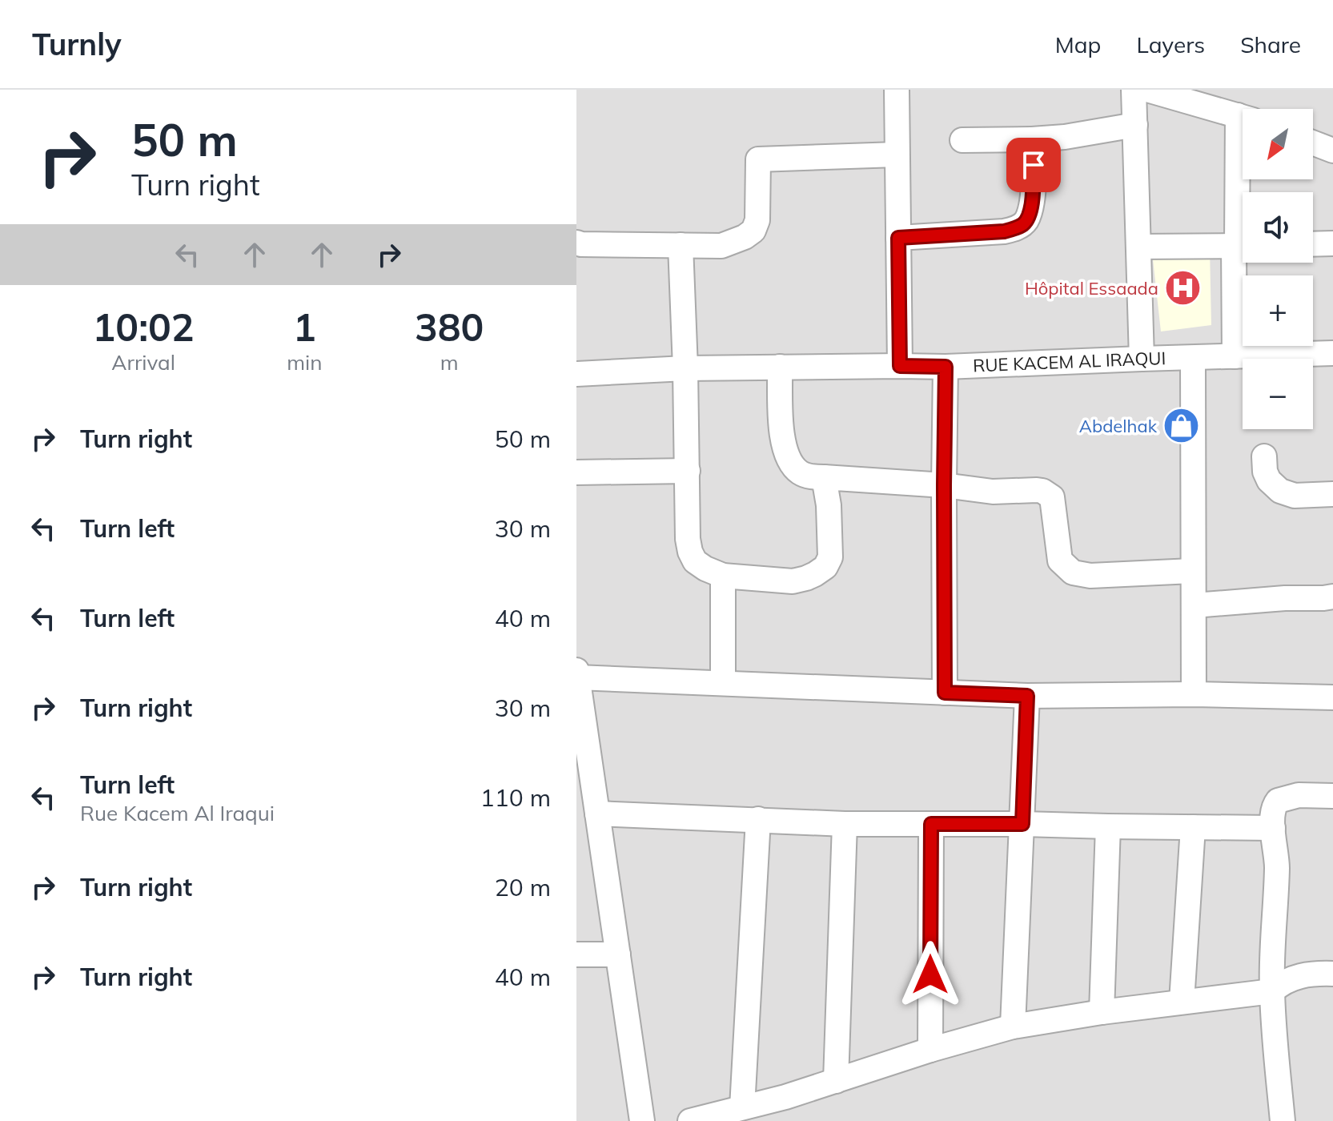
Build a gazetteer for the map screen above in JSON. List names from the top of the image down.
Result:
{
  "streets": {
    "street": ["RUE KACEM AL IRAQUI"]
  },
  "places": {
    "hospital": ["Hôpital Essaada"],
    "shop": ["Abdelhak"]
  },
  "north": "bottom left",
  "page": {
    "header": "Turnly",
    "nav": ["Map", "Layers", "Share"],
    "turn": ["50 m", "Turn right"],
    "map_buttons": ["+", "−"],
    "eta": [
      "10:02",
      "Arrival",
      "1",
      "min",
      "380",
      "m"
    ],
    "list": [
      {
        "name": "Turn right",
        "value": "50 m"
      },
      {
        "name": "Turn left",
        "value": "30 m"
      },
      {
        "name": "Turn left",
        "value": "40 m"
      },
      {
        "name": "Turn right",
        "value": "30 m"
      },
      {
        "name": "Turn left",
        "note": "Rue Kacem Al Iraqui",
        "value": "110 m"
      },
      {
        "name": "Turn right",
        "value": "20 m"
      },
      {
        "name": "Turn right",
        "value": "40 m"
      }
    ]
  }
}
